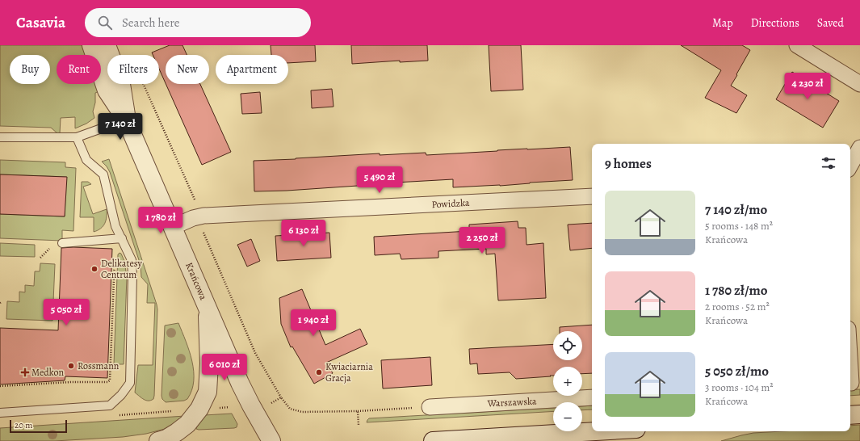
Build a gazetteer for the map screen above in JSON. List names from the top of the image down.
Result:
{
  "streets": {
    "street": ["Powidzka", "Krańcowa", "Warszawska"]
  },
  "crossings": [
    ["Powidzka", "Krańcowa"]
  ],
  "places": {
    "other": ["Delikatesy Centrum", "Rossmann", "Kwiaciarnia Gracja"],
    "health": ["Medkon"]
  },
  "scale_bar": "20 m",
  "page": {
    "header": "Casavia",
    "search": "Search here",
    "nav": ["Map", "Directions", "Saved"],
    "chip": [
      "Buy",
      "Rent",
      "Filters",
      "New",
      "Apartment"
    ],
    "price": [
      "4 230 zł",
      "7 140 zł",
      "5 490 zł",
      "1 780 zł",
      "6 130 zł",
      "2 250 zł",
      "5 050 zł",
      "1 940 zł",
      "6 010 zł"
    ],
    "heading": "9 homes",
    "list": [
      {
        "name": "7 140 zł/mo",
        "note": "5 rooms · 148 m² · Krańcowa"
      },
      {
        "name": "1 780 zł/mo",
        "note": "2 rooms · 52 m² · Krańcowa"
      },
      {
        "name": "5 050 zł/mo",
        "note": "3 rooms · 104 m² · Krańcowa"
      }
    ],
    "map_buttons": ["+", "−"],
    "scale": "20 m"
  }
}
